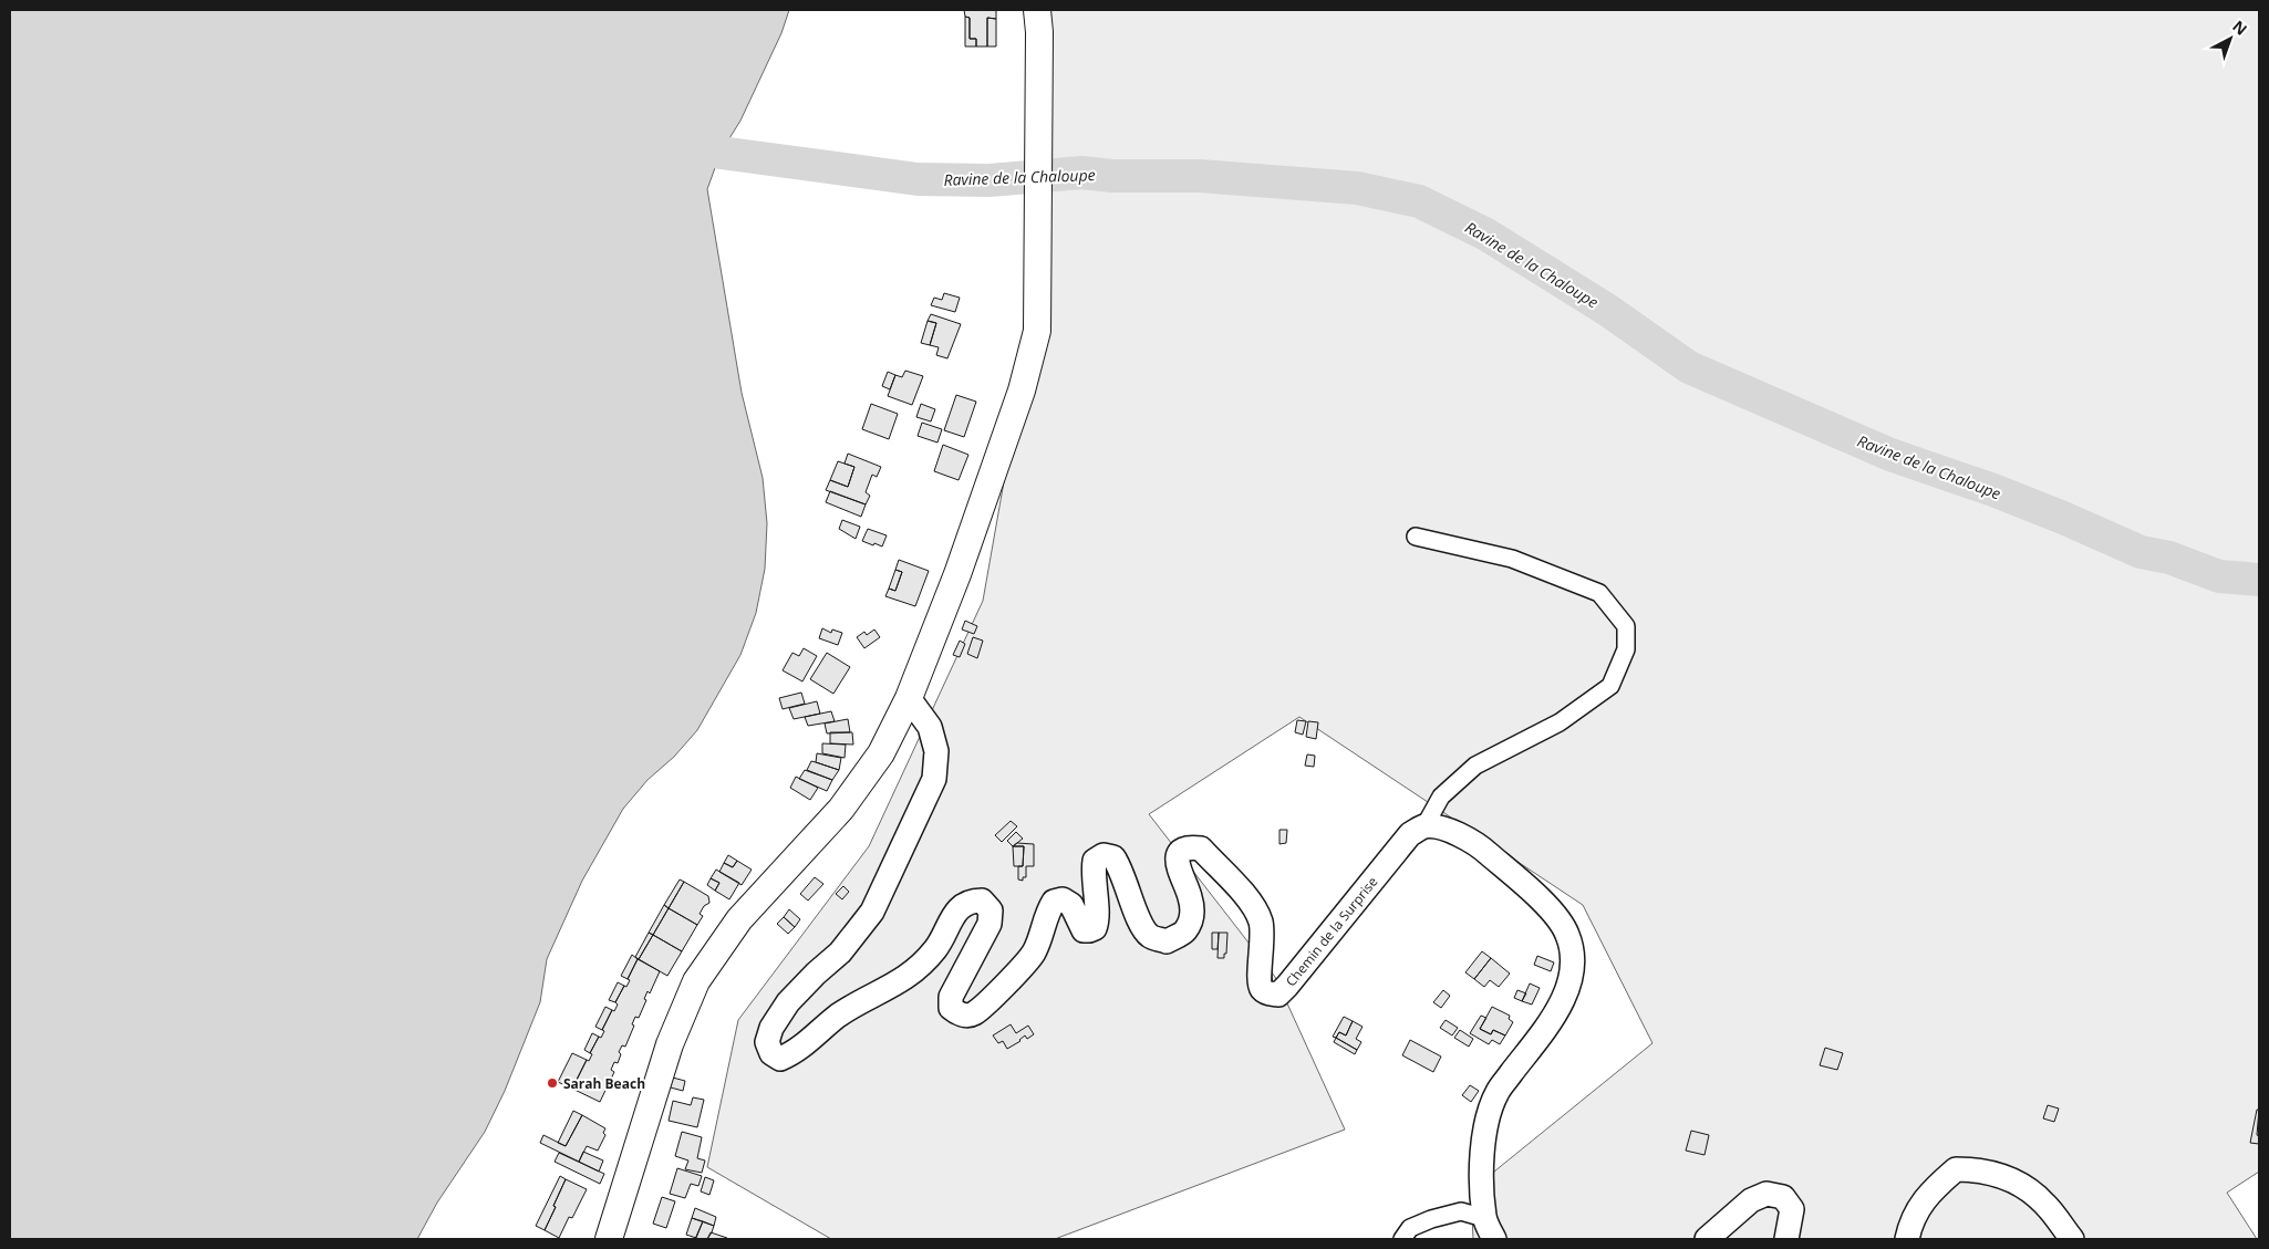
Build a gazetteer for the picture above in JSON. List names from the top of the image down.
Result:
{
  "streets": {
    "main road": ["Chemin de la Surprise"]
  },
  "water": ["Ravine de la Chaloupe"],
  "places": ["Sarah Beach"],
  "north": "top right"
}
